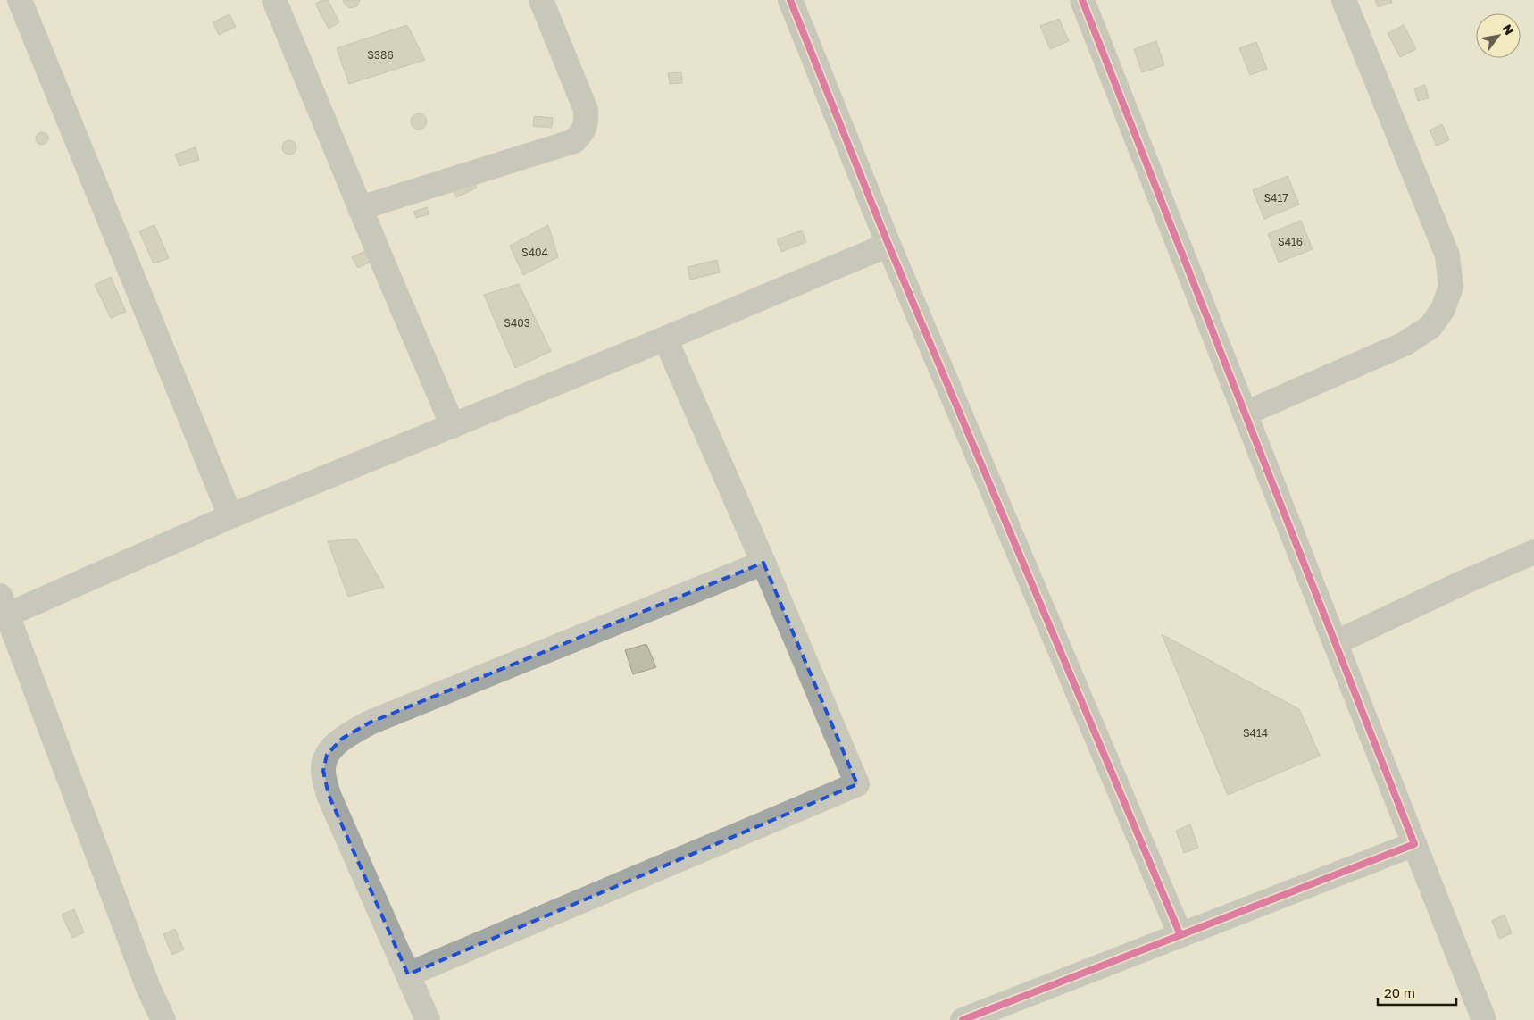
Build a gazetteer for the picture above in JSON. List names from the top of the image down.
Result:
{
  "house_numbers": [
    "S386",
    "S417",
    "S416",
    "S404",
    "S403",
    "S414"
  ],
  "scale_bar": "20 m",
  "north": "top right"
}
